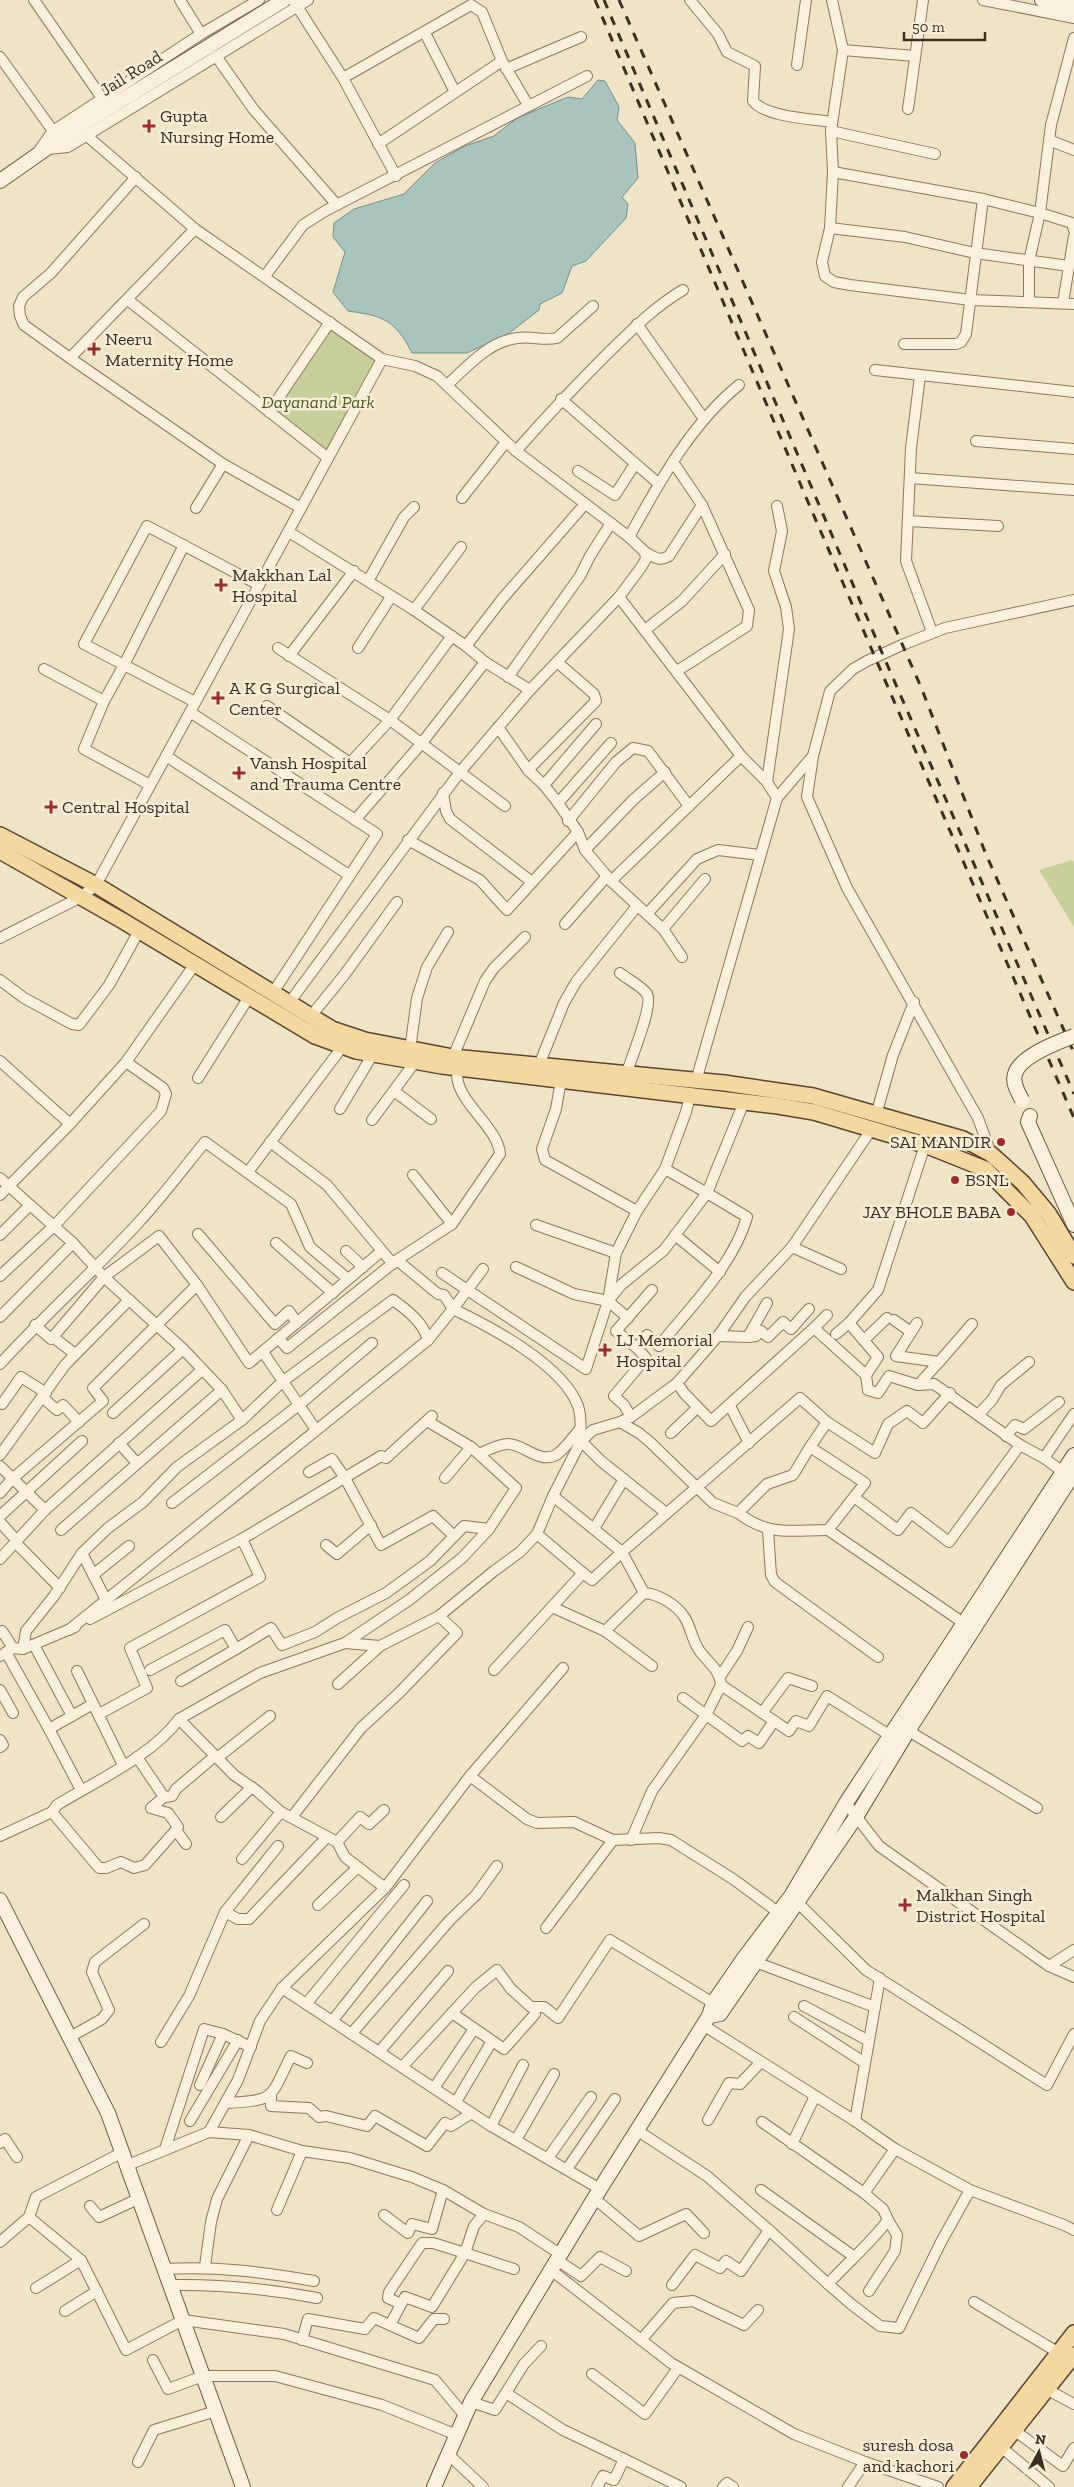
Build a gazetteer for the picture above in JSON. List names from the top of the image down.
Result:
{
  "streets": {
    "street": ["Jail Road"]
  },
  "parks": ["Dayanand Park"],
  "places": {
    "health": [
      "Gupta Nursing Home",
      "Neeru Maternity Home",
      "Makkhan Lal Hospital",
      "A K G Surgical Center",
      "Vansh Hospital and Trauma Centre",
      "Central Hospital",
      "LJ Memorial Hospital",
      "Malkhan Singh District Hospital"
    ],
    "other": [
      "SAI MANDIR",
      "BSNL",
      "JAY BHOLE BABA",
      "suresh dosa and kachori"
    ]
  },
  "scale_bar": "50 m",
  "north": "top"
}
